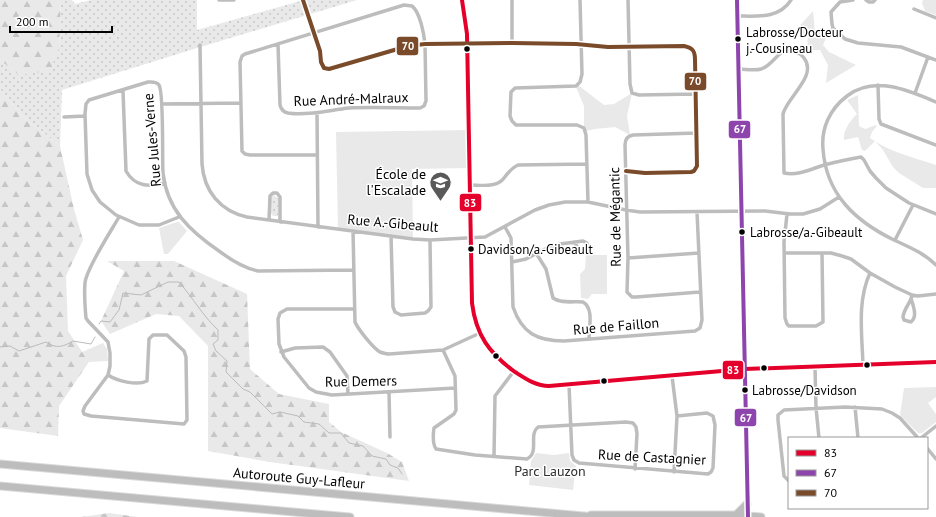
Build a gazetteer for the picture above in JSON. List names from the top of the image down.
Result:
{
  "streets": {
    "highway": ["Autoroute Guy-Lafleur"],
    "street": [
      "Rue André-Malraux",
      "Rue Jules-Verne",
      "Rue de Mégantic",
      "Rue A.-Gibeault",
      "Rue de Faillon",
      "Rue Demers",
      "Rue de Castagnier"
    ]
  },
  "crossings": [
    ["Rue de Mégantic", "Rue A.-Gibeault"],
    ["Rue de Mégantic", "Rue de Faillon"],
    ["Rue A.-Gibeault", "Rue de Faillon"]
  ],
  "parks": ["Parc Lauzon"],
  "places": {
    "other": [
      "Labrosse/Docteur j.-Cousineau",
      "Labrosse/a.-Gibeault",
      "Davidson/a.-Gibeault",
      "Labrosse/Davidson"
    ],
    "school or university": ["École de l'Escalade"]
  },
  "lines": ["transit line 83", "transit line 67", "transit line 70"],
  "legend": ["83", "67", "70"],
  "scale_bar": "200 m"
}
